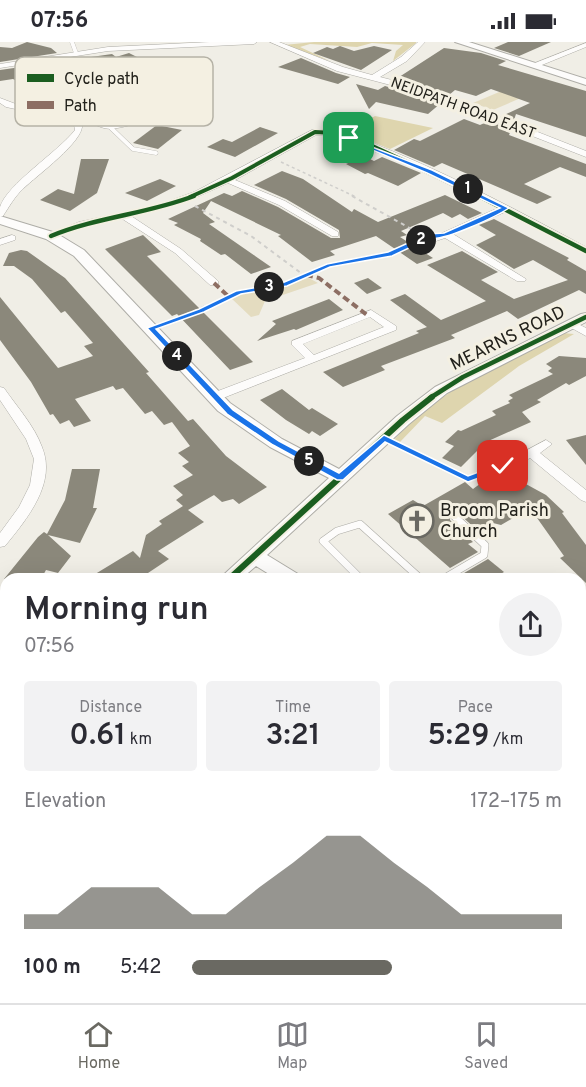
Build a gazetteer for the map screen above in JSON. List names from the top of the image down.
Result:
{
  "streets": {
    "street": ["NEIDPATH ROAD EAST", "MEARNS ROAD"]
  },
  "places": {
    "church": ["Broom Parish Church"]
  },
  "legend": ["Cycle path", "Path"],
  "page": {
    "status": "07:56",
    "pins": [
      "1",
      "2",
      "3",
      "4",
      "5"
    ],
    "heading": ["Morning run", "07:56"],
    "stats": [
      ["Distance", "0.61 km"],
      ["Time", "3:21"],
      ["Pace", "5:29 /km"]
    ],
    "chart": ["Elevation", "172–175 m"],
    "list": [
      {
        "name": "100 m",
        "note": "5:42"
      }
    ],
    "tabs": ["Home", "Map", "Saved"]
  }
}
